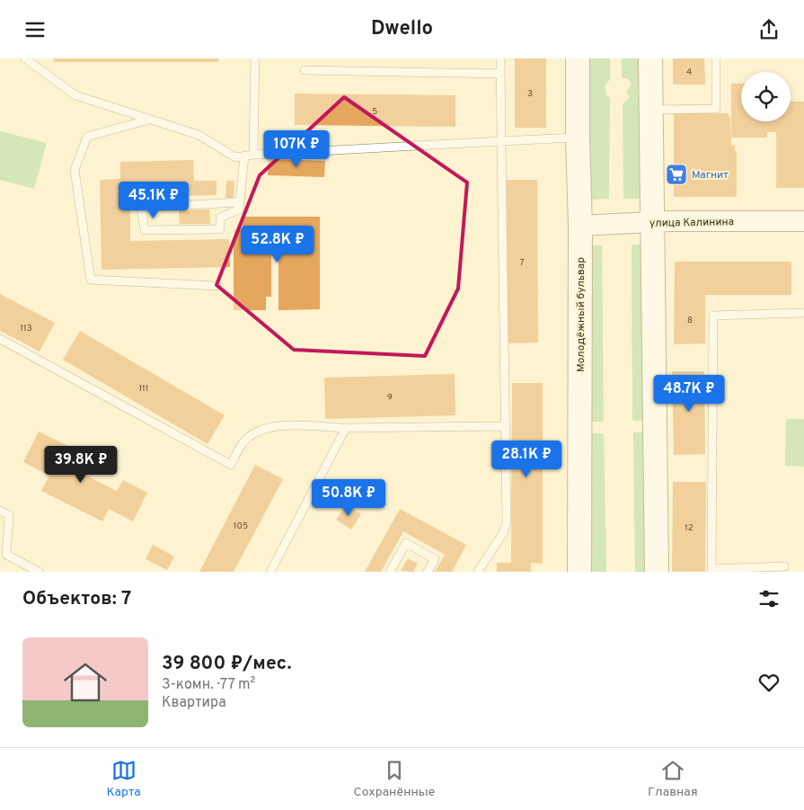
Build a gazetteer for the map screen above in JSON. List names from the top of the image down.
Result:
{
  "streets": {
    "main road": ["Молодёжный бульвар"],
    "street": ["улица Калинина"]
  },
  "crossings": [
    ["улица Калинина", "Молодёжный бульвар"]
  ],
  "places": {
    "supermarket": ["Магнит"]
  },
  "house_numbers": [
    "4",
    "3",
    "5",
    "7",
    "8",
    "113",
    "111",
    "9",
    "105",
    "12"
  ],
  "page": {
    "header": "Dwello",
    "price": [
      "107K ₽",
      "45.1K ₽",
      "52.8K ₽",
      "48.7K ₽",
      "28.1K ₽",
      "39.8K ₽",
      "50.8K ₽"
    ],
    "heading": "Объектов: 7",
    "list": [
      {
        "name": "39 800 ₽/мес.",
        "note": "3-комн. · 77 m² · Квартира"
      }
    ],
    "tabs": ["Карта", "Сохранённые", "Главная"]
  }
}
